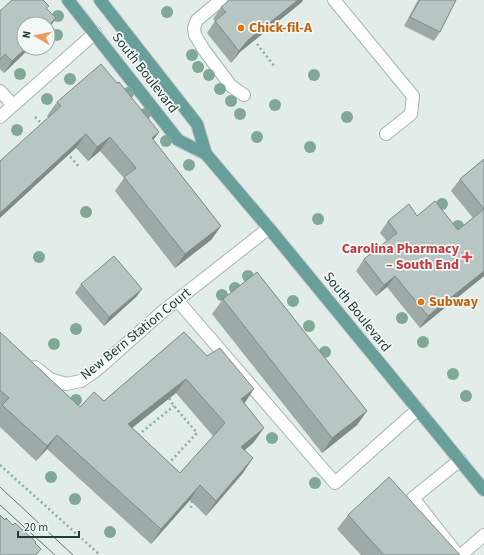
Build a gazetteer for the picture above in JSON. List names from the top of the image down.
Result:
{
  "streets": {
    "main road": ["South Boulevard"],
    "street": ["New Bern Station Court"]
  },
  "crossings": [
    ["South Boulevard", "New Bern Station Court"]
  ],
  "places": {
    "other": ["Chick-fil-A", "Subway"],
    "health": ["Carolina Pharmacy – South End"]
  },
  "scale_bar": "20 m",
  "north": "left"
}
